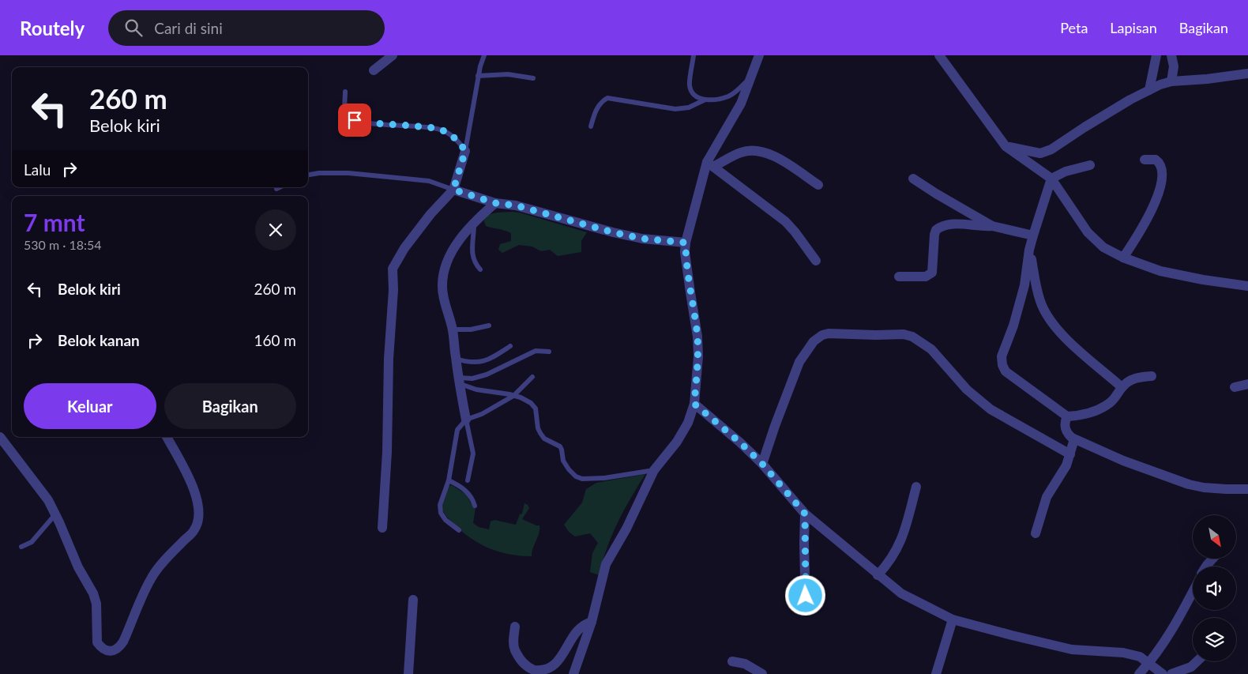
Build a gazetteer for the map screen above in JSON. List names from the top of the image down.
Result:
{
  "north": "bottom right",
  "page": {
    "header": "Routely",
    "search": "Cari di sini",
    "nav": ["Peta", "Lapisan", "Bagikan"],
    "turn": ["260 m", "Belok kiri"],
    "then": "Lalu",
    "heading": ["7 mnt", "530 m · 18:54"],
    "list": [
      {
        "name": "Belok kiri",
        "value": "260 m"
      },
      {
        "name": "Belok kanan",
        "value": "160 m"
      }
    ],
    "buttons": ["Keluar", "Bagikan"]
  }
}
